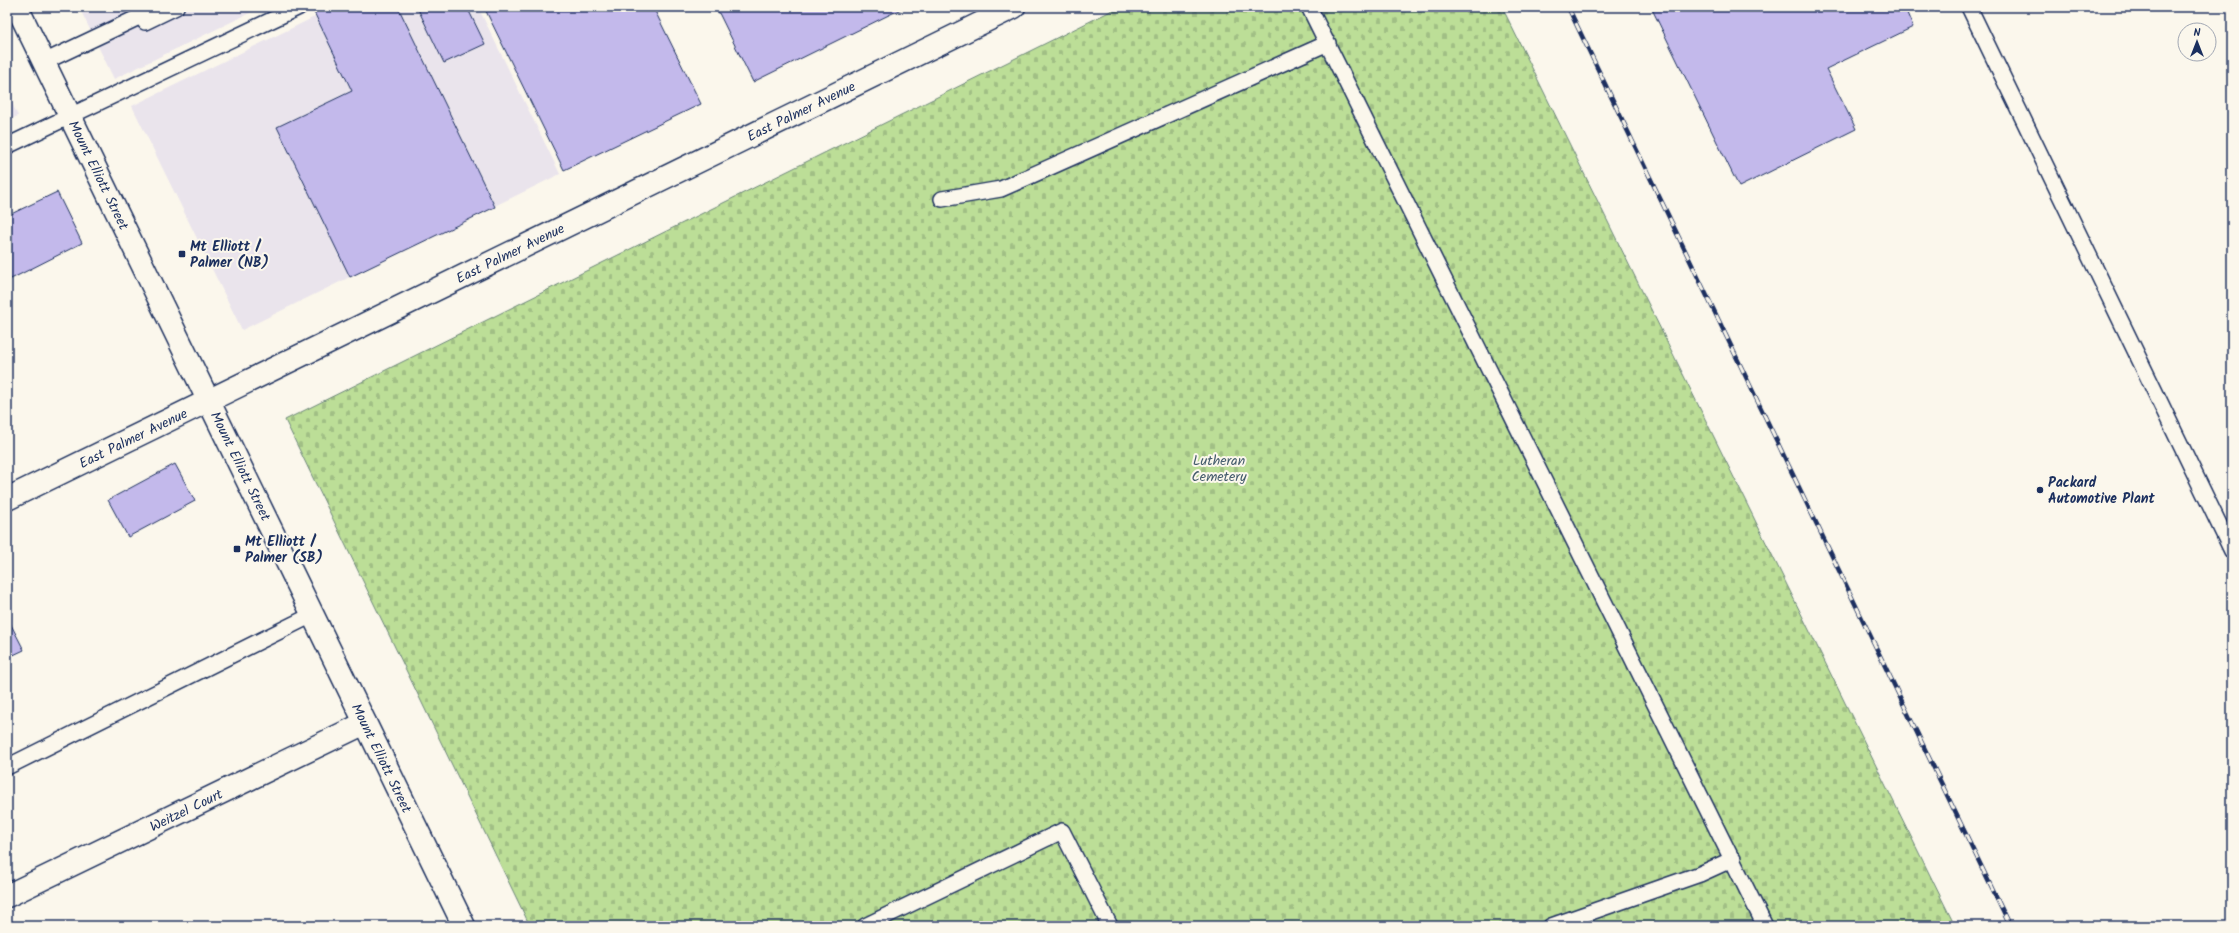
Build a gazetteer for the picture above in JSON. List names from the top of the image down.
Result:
{
  "streets": {
    "street": ["East Palmer Avenue", "Mount Elliott Street", "Weitzel Court"]
  },
  "crossings": [
    ["East Palmer Avenue", "Mount Elliott Street"],
    ["Mount Elliott Street", "Weitzel Court"]
  ],
  "parks": ["Lutheran Cemetery"],
  "places": {
    "transit": ["Mt Elliott / Palmer (NB)", "Mt Elliott / Palmer (SB)"],
    "other": ["Packard Automotive Plant"]
  },
  "north": "top"
}
